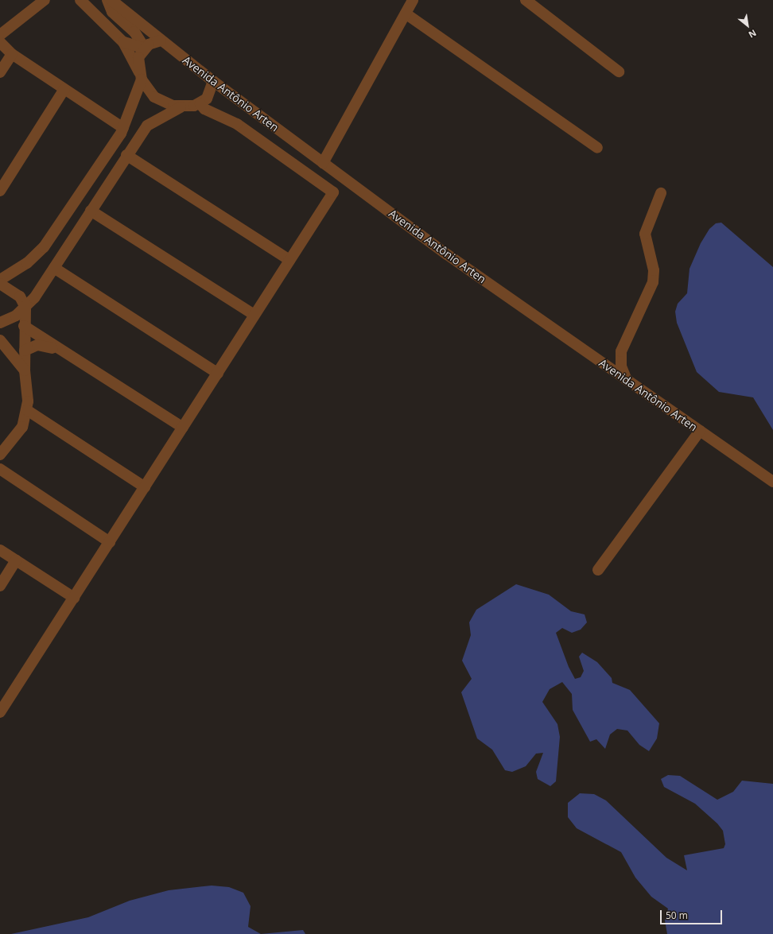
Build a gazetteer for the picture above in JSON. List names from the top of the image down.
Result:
{
  "streets": {
    "street": ["Avenida Antônio Arten"]
  },
  "scale_bar": "50 m",
  "north": "bottom right"
}
